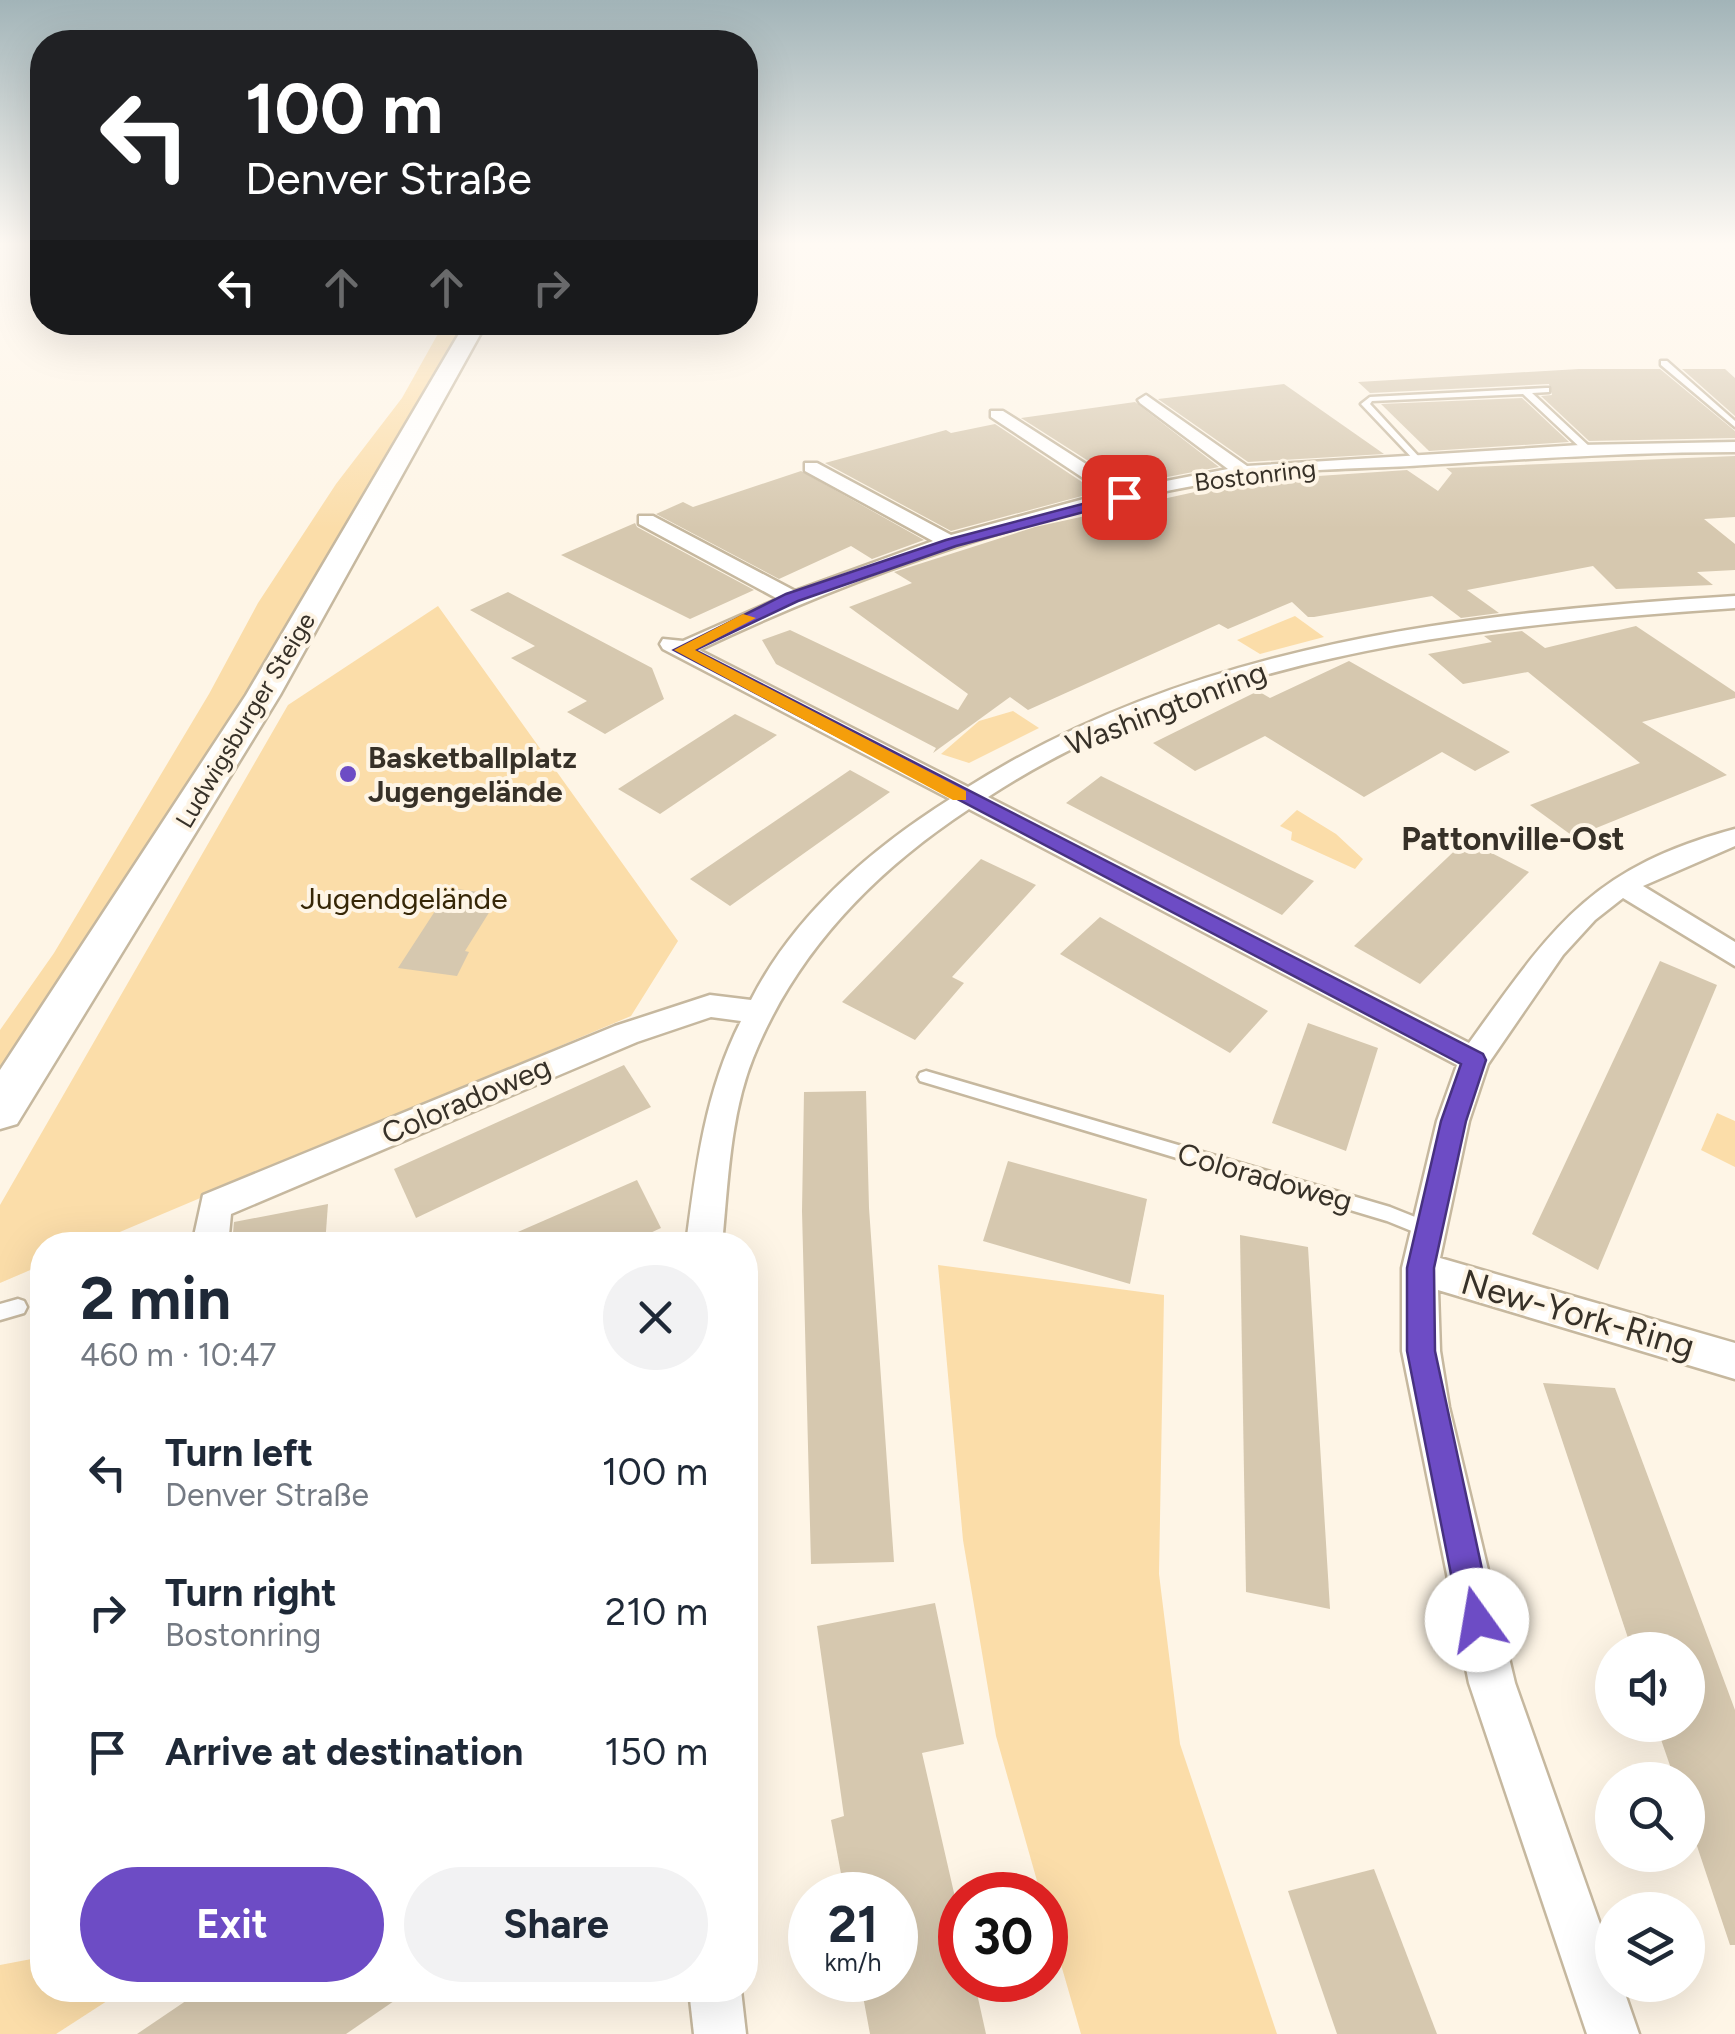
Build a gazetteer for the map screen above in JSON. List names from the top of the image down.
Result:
{
  "streets": {
    "main road": ["Ludwigsburger Steige"],
    "street": [
      "Bostonring",
      "Washingtonring",
      "Coloradoweg",
      "New-York-Ring"
    ]
  },
  "crossings": [
    ["Bostonring", "Washingtonring"],
    ["Washingtonring", "Coloradoweg"],
    ["Coloradoweg", "New-York-Ring"]
  ],
  "districts": ["Pattonville-Ost"],
  "parks": ["Jugendgelände"],
  "places": ["Basketballplatz Jugengelände"],
  "page": {
    "turn": ["100 m", "Denver Straße"],
    "heading": ["2 min", "460 m · 10:47"],
    "list": [
      {
        "name": "Turn left",
        "note": "Denver Straße",
        "value": "100 m"
      },
      {
        "name": "Turn right",
        "note": "Bostonring",
        "value": "210 m"
      },
      {
        "name": "Arrive at destination",
        "value": "150 m"
      }
    ],
    "buttons": ["Exit", "Share"],
    "speed": "21 km/h",
    "limit": "30"
  }
}
